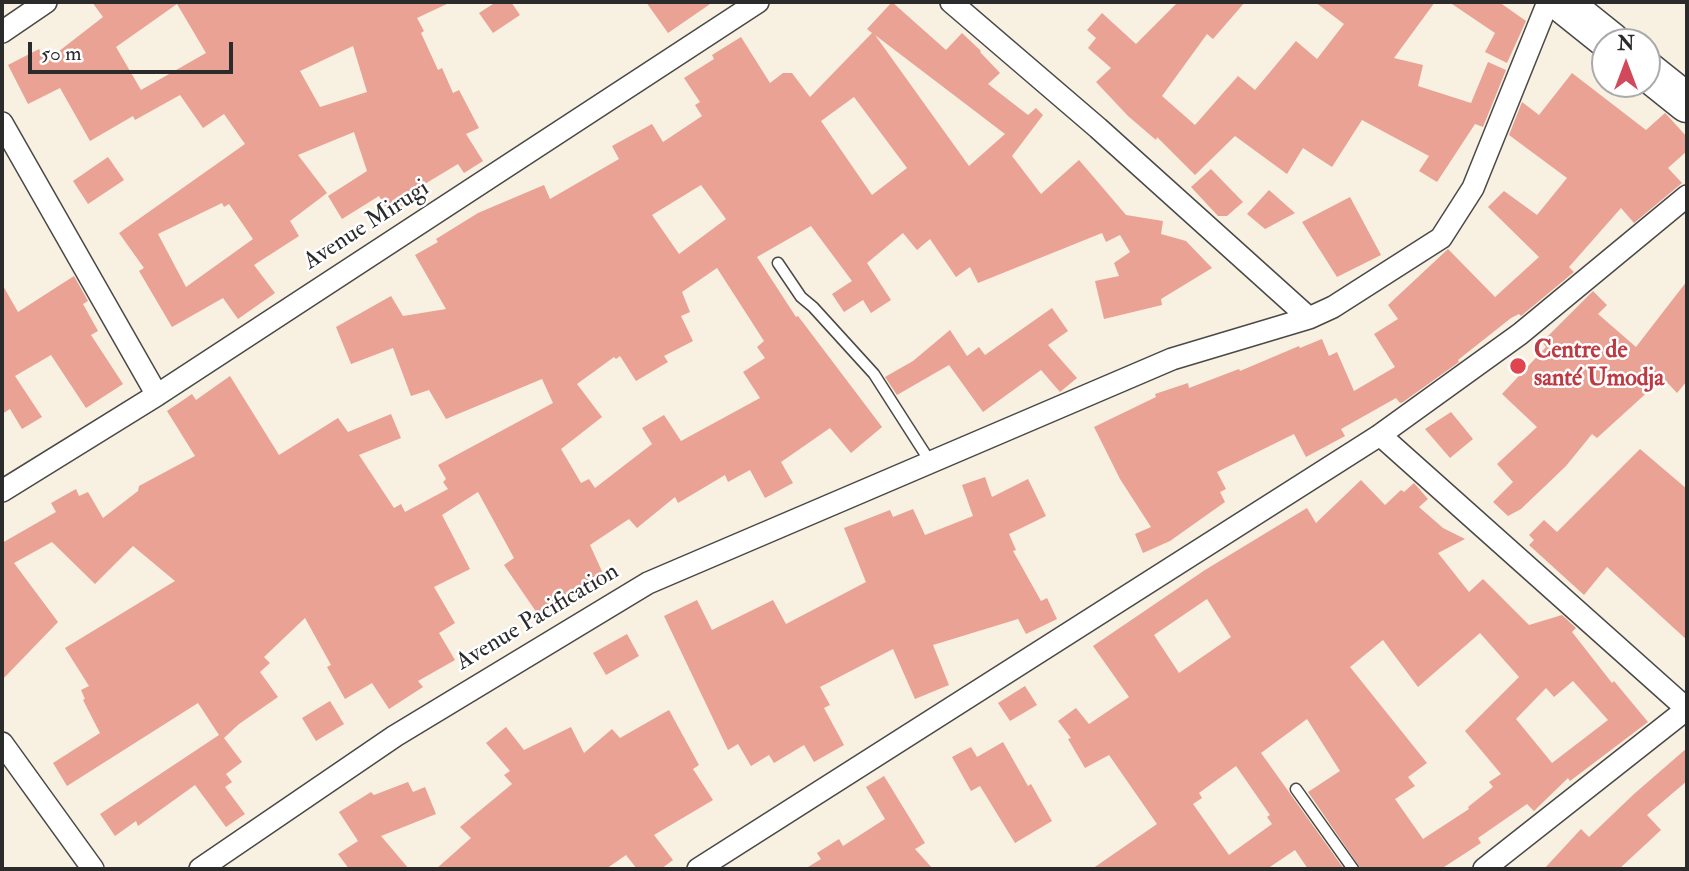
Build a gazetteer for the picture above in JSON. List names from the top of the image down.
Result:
{
  "streets": {
    "street": ["Avenue Mirugi", "Avenue Pacification"]
  },
  "places": ["Centre de santé Umodja"],
  "scale_bar": "50 m",
  "north": "top"
}
